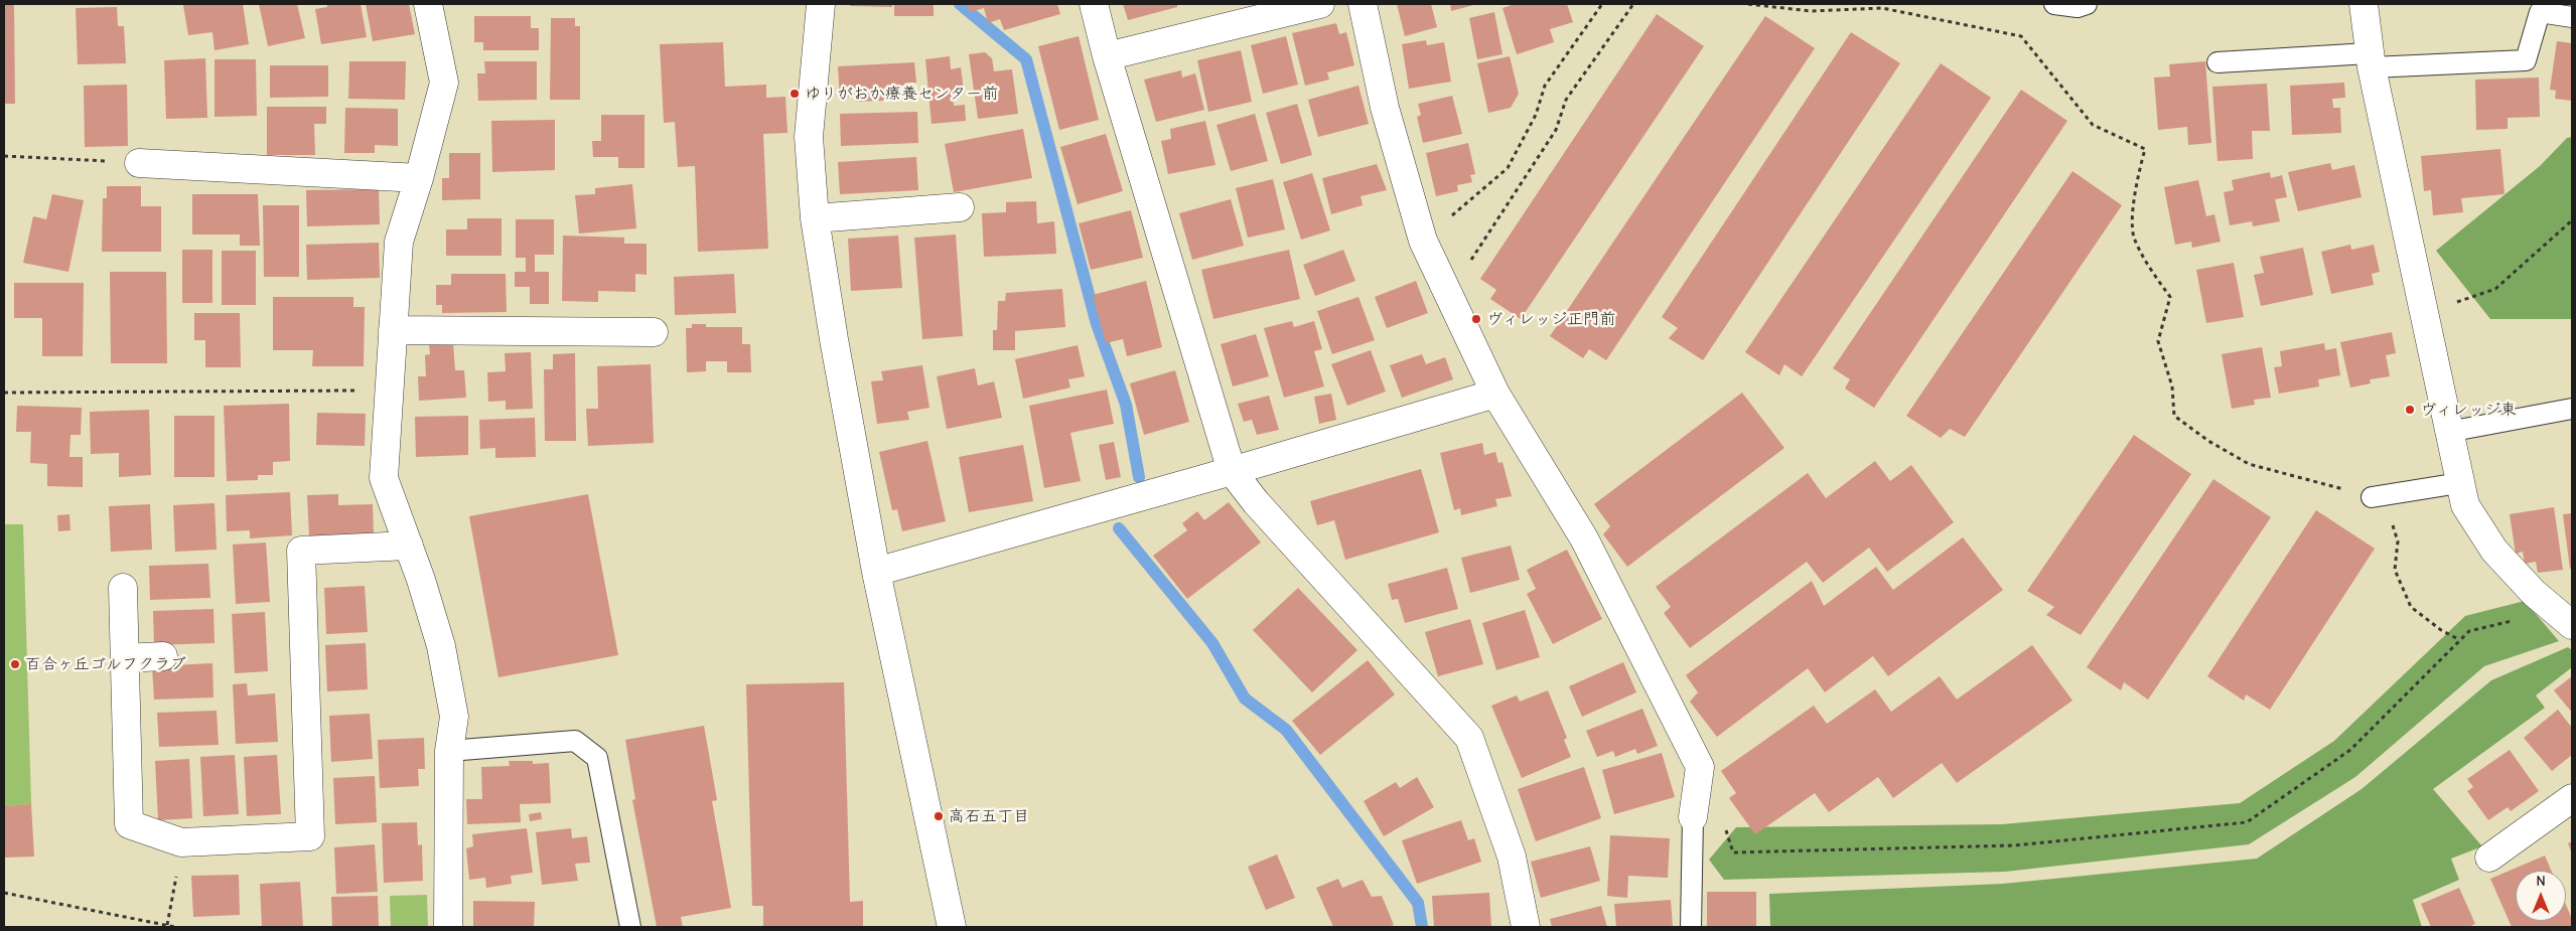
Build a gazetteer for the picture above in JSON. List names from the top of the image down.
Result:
{
  "places": [
    "ゆりがおか療養センター前",
    "ヴィレッジ正門前",
    "ヴィレッジ東",
    "百合ヶ丘ゴルフクラブ",
    "高石五丁目"
  ],
  "north": "top"
}
